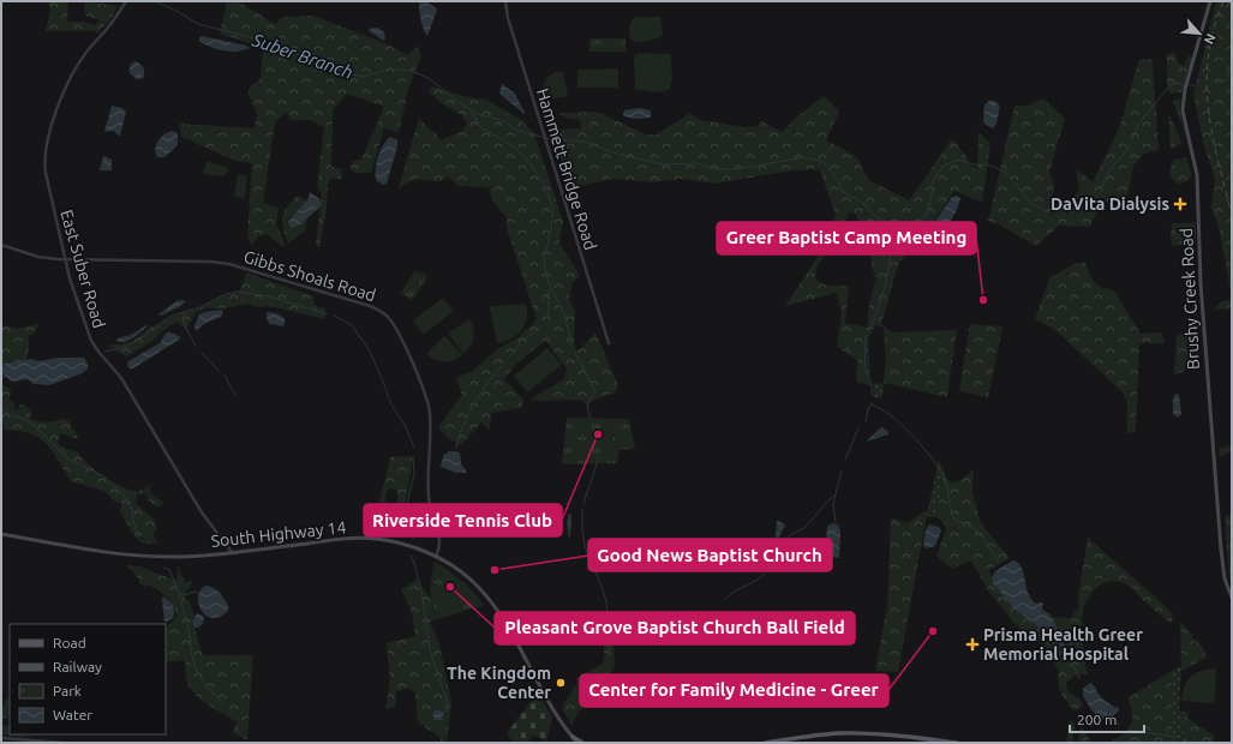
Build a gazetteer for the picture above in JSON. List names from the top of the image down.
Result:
{
  "streets": {
    "main road": ["Brushy Creek Road", "South Highway 14"],
    "street": ["Hammett Bridge Road", "East Suber Road", "Gibbs Shoals Road"]
  },
  "crossings": [
    ["East Suber Road", "Gibbs Shoals Road"],
    ["East Suber Road", "South Highway 14"],
    ["Gibbs Shoals Road", "South Highway 14"]
  ],
  "water": ["Suber Branch"],
  "places": {
    "health": ["DaVita Dialysis", "Prisma Health Greer Memorial Hospital"],
    "other": [
      "Greer Baptist Camp Meeting",
      "Riverside Tennis Club",
      "Good News Baptist Church",
      "Pleasant Grove Baptist Church Ball Field",
      "Center for Family Medicine - Greer",
      "The Kingdom Center"
    ]
  },
  "legend": [
    "Road",
    "Railway",
    "Park",
    "Water"
  ],
  "scale_bar": "200 m",
  "north": "bottom right"
}
